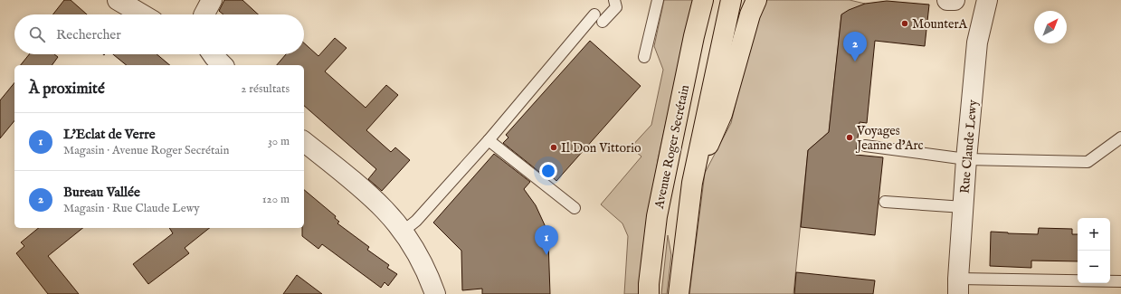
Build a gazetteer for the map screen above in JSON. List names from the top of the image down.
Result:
{
  "streets": {
    "main road": ["Avenue Roger Secrétain"],
    "street": ["Rue Claude Lewy"]
  },
  "places": ["MounterA", "Voyages Jeanne d'Arc", "Il Don Vittorio"],
  "north": "top right",
  "page": {
    "search": "Rechercher",
    "pins": ["2", "1"],
    "heading": ["À proximité", "2 résultats"],
    "list": [
      {
        "mark": "1",
        "name": "L'Eclat de Verre",
        "note": "Magasin · Avenue Roger Secrétain",
        "value": "30 m"
      },
      {
        "mark": "2",
        "name": "Bureau Vallée",
        "note": "Magasin · Rue Claude Lewy",
        "value": "120 m"
      }
    ],
    "map_buttons": ["+", "−"]
  }
}
